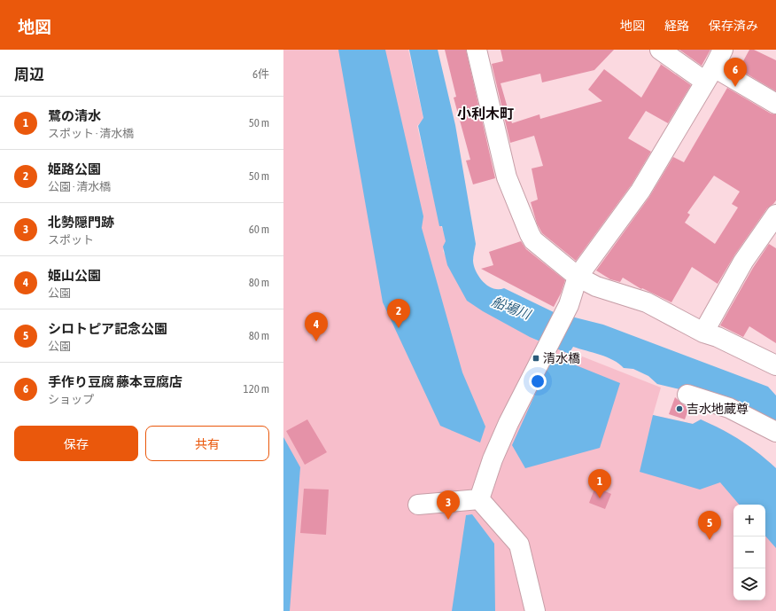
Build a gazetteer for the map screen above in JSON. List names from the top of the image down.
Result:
{
  "districts": ["小利木町"],
  "water": ["船場川"],
  "places": {
    "transit": ["清水橋"],
    "other": ["吉水地蔵尊"]
  },
  "page": {
    "header": "地図",
    "nav": ["地図", "経路", "保存済み"],
    "heading": ["周辺", "6件"],
    "pins": [
      "6",
      "2",
      "4",
      "1",
      "3",
      "5"
    ],
    "list": [
      {
        "mark": "1",
        "name": "鷺の清水",
        "note": "スポット · 清水橋",
        "value": "50 m"
      },
      {
        "mark": "2",
        "name": "姫路公園",
        "note": "公園 · 清水橋",
        "value": "50 m"
      },
      {
        "mark": "3",
        "name": "北勢隠門跡",
        "note": "スポット",
        "value": "60 m"
      },
      {
        "mark": "4",
        "name": "姫山公園",
        "note": "公園",
        "value": "80 m"
      },
      {
        "mark": "5",
        "name": "シロトピア記念公園",
        "note": "公園",
        "value": "80 m"
      },
      {
        "mark": "6",
        "name": "手作り豆腐 藤本豆腐店",
        "note": "ショップ",
        "value": "120 m"
      }
    ],
    "buttons": ["保存", "共有"],
    "map_buttons": ["+", "−"]
  }
}
